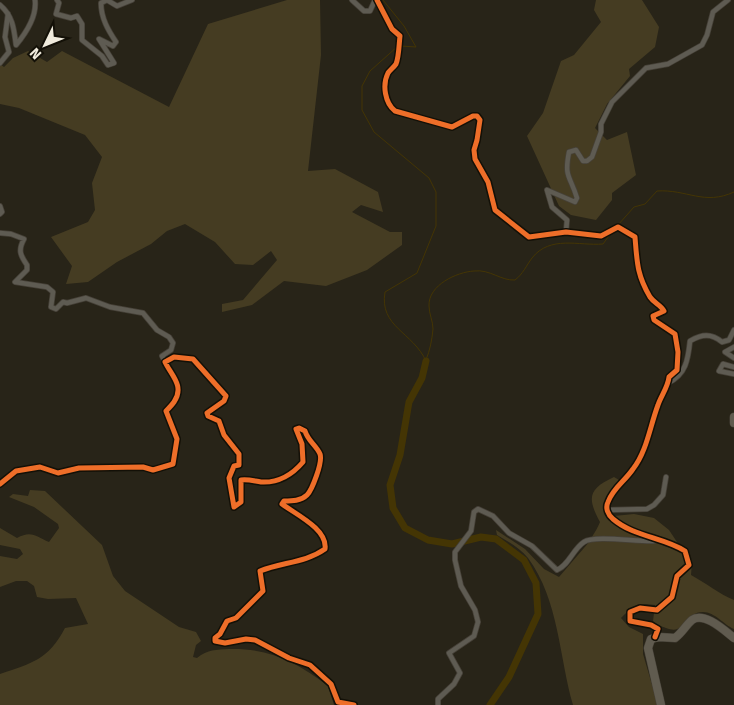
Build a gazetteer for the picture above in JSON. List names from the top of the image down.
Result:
{
  "north": "bottom left"
}
